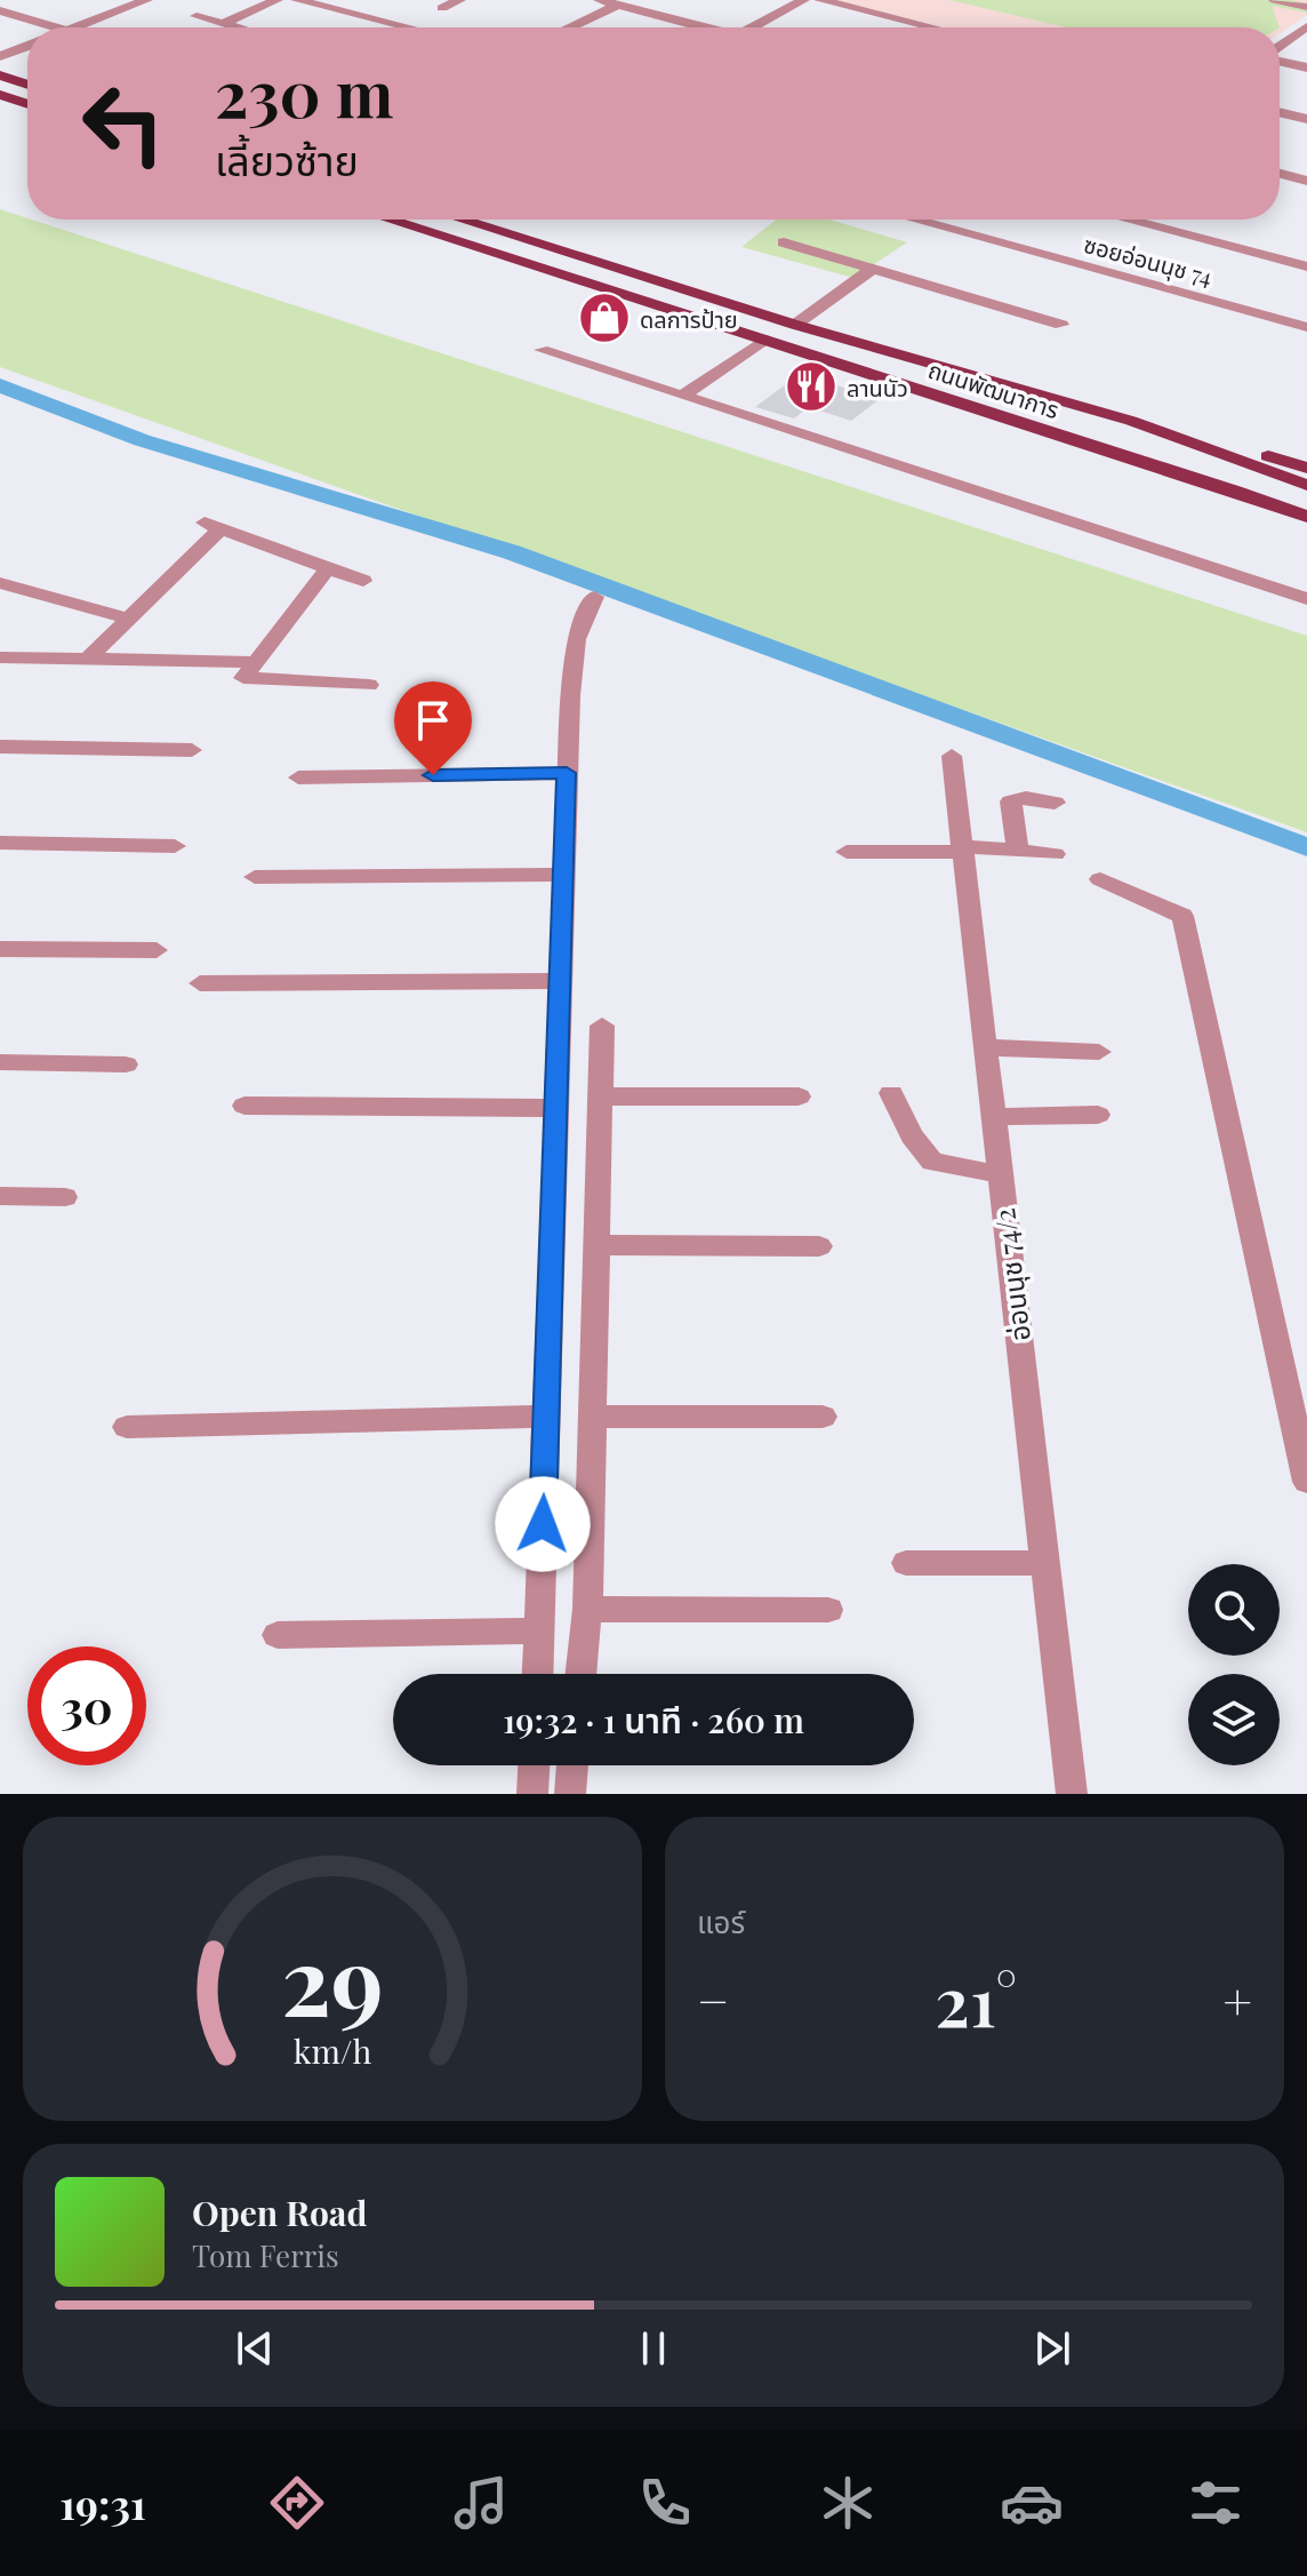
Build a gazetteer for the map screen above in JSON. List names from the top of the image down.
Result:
{
  "streets": {
    "main road": ["ถนนพัฒนาการ"],
    "street": ["ซอยอ่อนนุช 74", "อ่อนนุช 74/2"]
  },
  "places": {
    "shop": ["ดลการป้าย"],
    "restaurant": ["ลานนัว"]
  },
  "page": {
    "turn": ["230 m", "เลี้ยวซ้าย"],
    "limit": "30",
    "trip": "19:32 · 1 นาที · 260 m",
    "tile": "แอร์",
    "heat": ["−", "21°", "+"],
    "song": ["Open Road", "Tom Ferris"],
    "tabs": "19:31",
    "gauge": ["29", "km/h"]
  }
}
